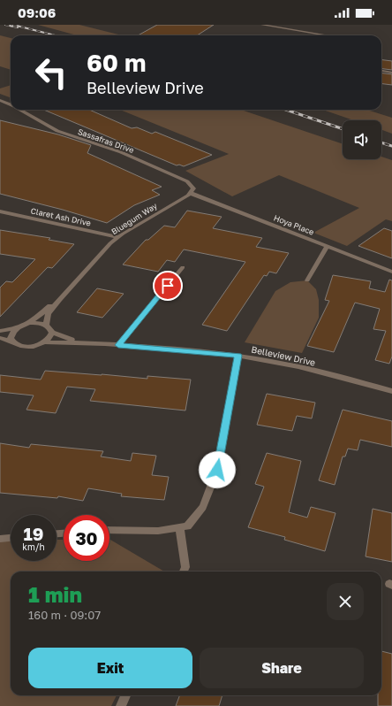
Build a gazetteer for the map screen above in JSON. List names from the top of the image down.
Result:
{
  "streets": {
    "street": [
      "Sassafras Drive",
      "Claret Ash Drive",
      "Bluegum Way",
      "Hoya Place",
      "Belleview Drive"
    ]
  },
  "crossings": [
    ["Sassafras Drive", "Bluegum Way"],
    ["Sassafras Drive", "Hoya Place"],
    ["Claret Ash Drive", "Bluegum Way"],
    ["Bluegum Way", "Hoya Place"]
  ],
  "page": {
    "status": "09:06",
    "turn": ["60 m", "Belleview Drive"],
    "speed": "19 km/h",
    "limit": "30",
    "heading": ["1 min", "160 m · 09:07"],
    "buttons": ["Exit", "Share"]
  }
}
